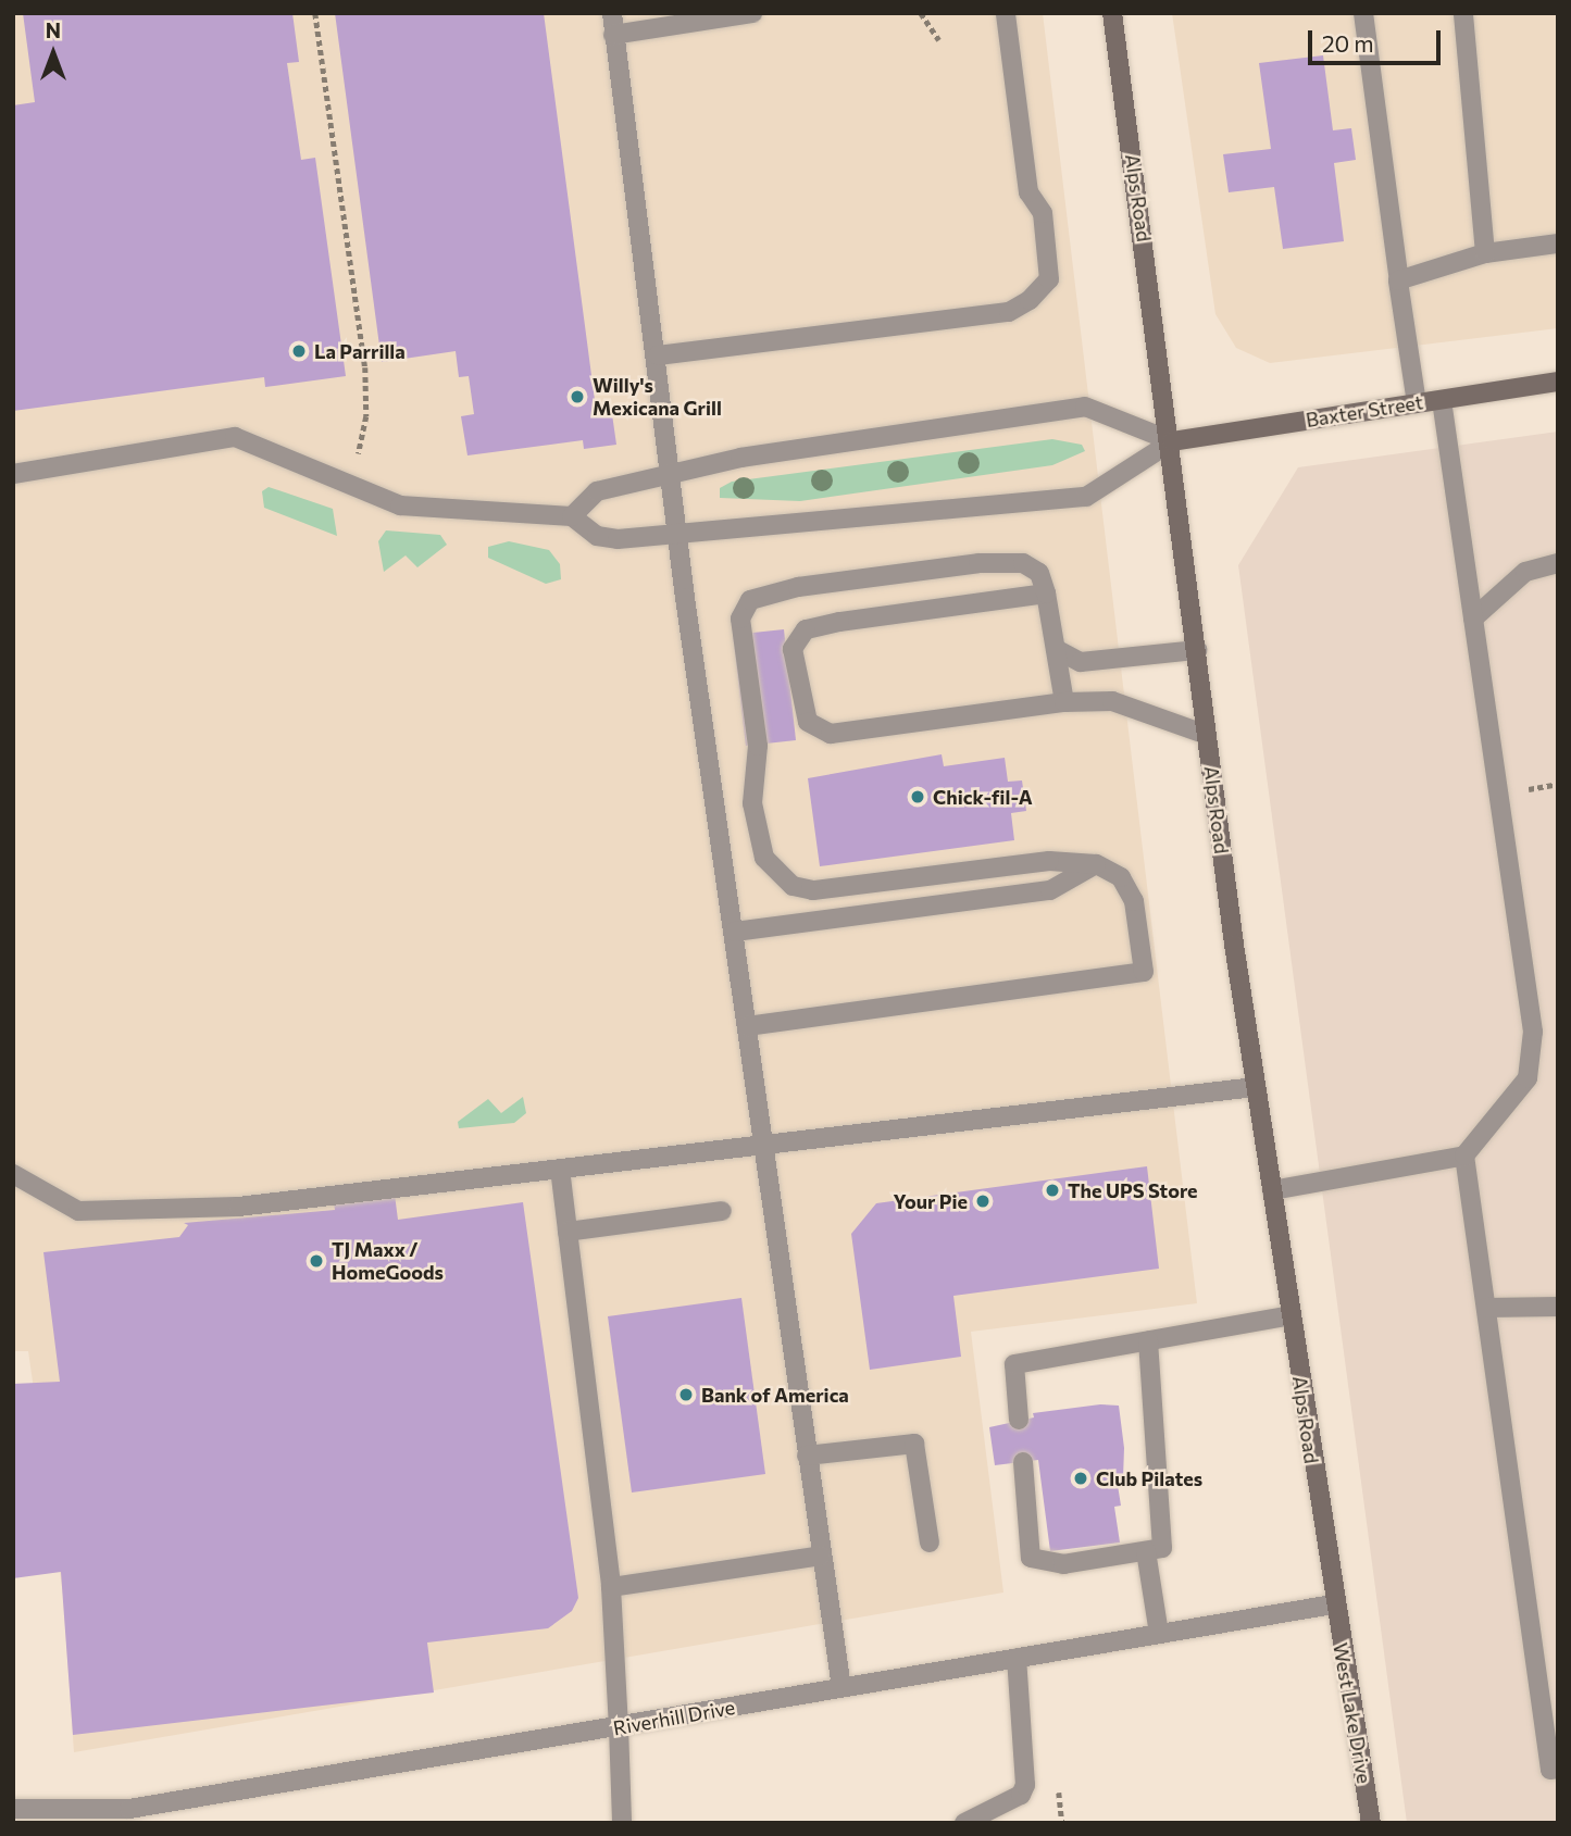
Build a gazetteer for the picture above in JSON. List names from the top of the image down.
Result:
{
  "streets": {
    "main road": ["Alps Road", "Baxter Street", "West Lake Drive"],
    "street": ["Riverhill Drive"]
  },
  "crossings": [
    ["Alps Road", "Baxter Street"],
    ["Alps Road", "West Lake Drive"],
    ["Alps Road", "Riverhill Drive"],
    ["West Lake Drive", "Riverhill Drive"]
  ],
  "places": [
    "La Parrilla",
    "Willy's Mexicana Grill",
    "Chick-fil-A",
    "The UPS Store",
    "Your Pie",
    "TJ Maxx / HomeGoods",
    "Bank of America",
    "Club Pilates"
  ],
  "scale_bar": "20 m",
  "north": "top"
}
